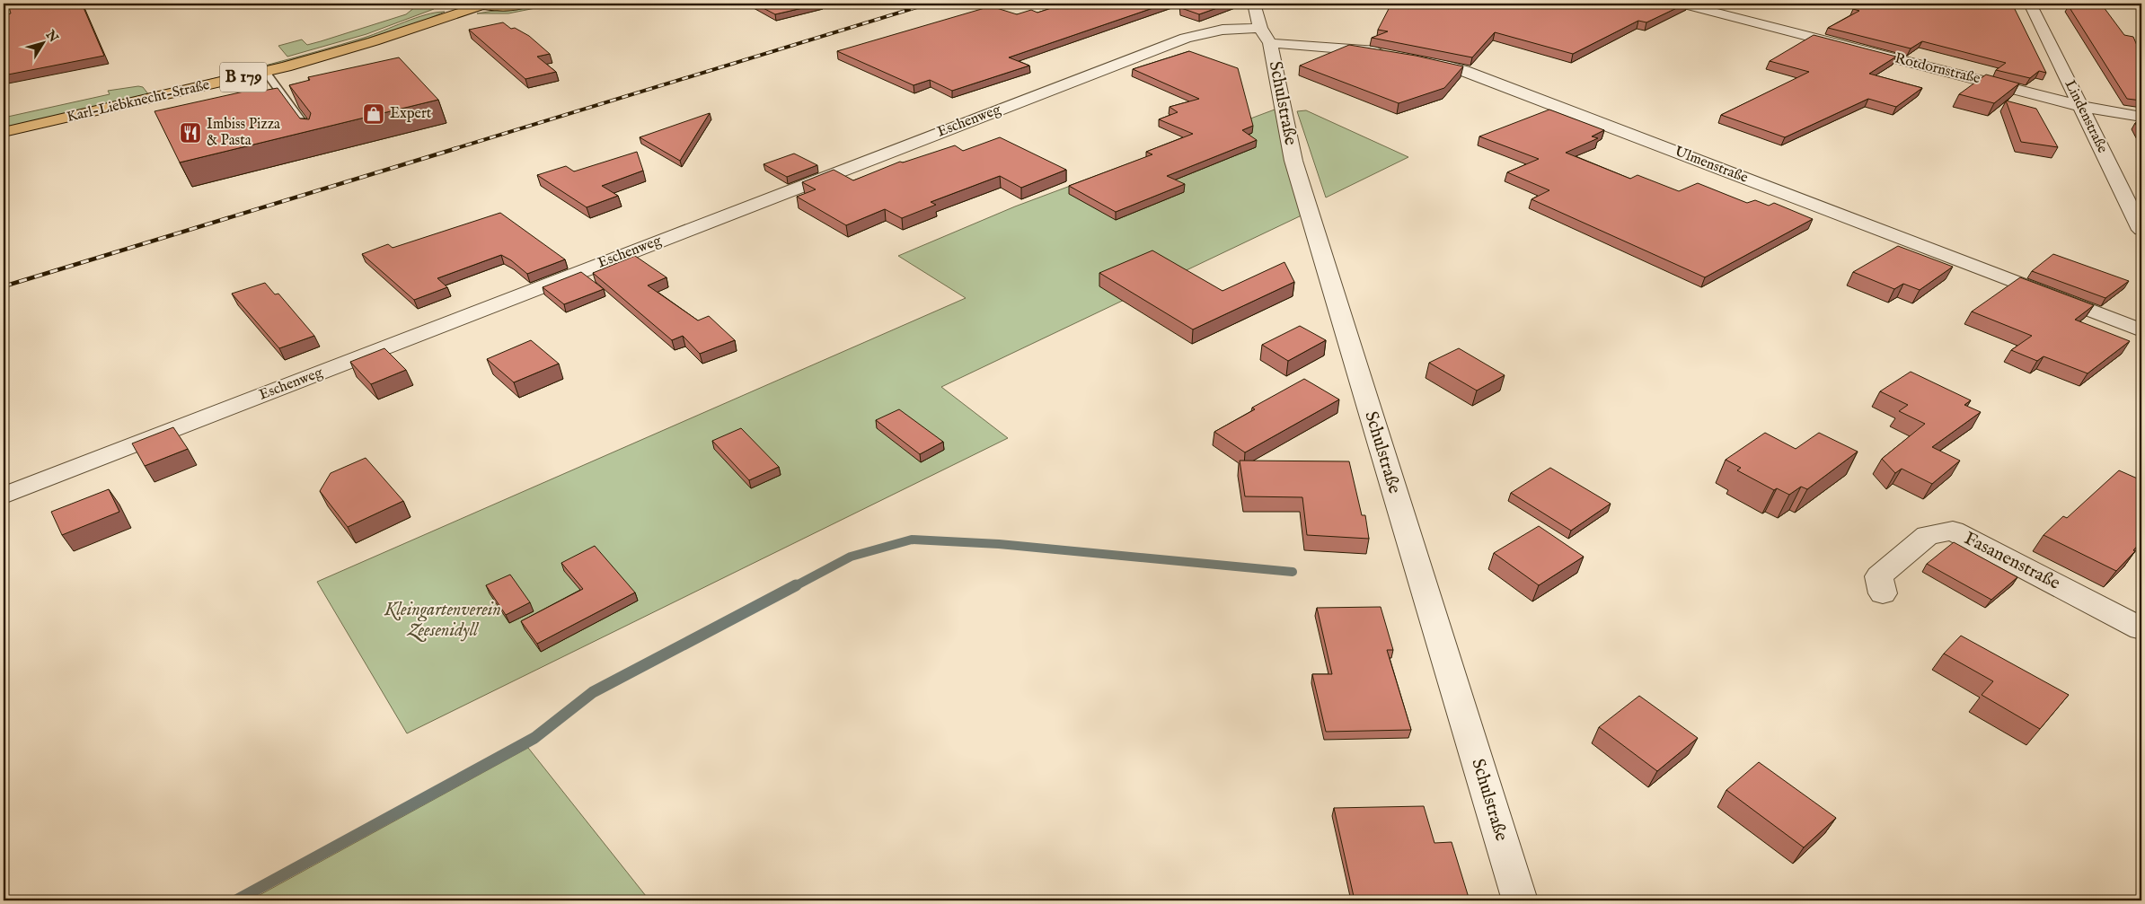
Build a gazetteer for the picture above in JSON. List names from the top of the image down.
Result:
{
  "streets": {
    "main road": ["B 179", "Karl-Liebknecht-Straße"],
    "street": [
      "Rotdornstraße",
      "Schulstraße",
      "Lindenstraße",
      "Eschenweg",
      "Ulmenstraße",
      "Fasanenstraße"
    ]
  },
  "crossings": [
    ["Rotdornstraße", "Lindenstraße"],
    ["B 179", "Karl-Liebknecht-Straße"],
    ["Schulstraße", "Eschenweg"]
  ],
  "parks": ["Kleingartenverein Zeesenidyll"],
  "places": {
    "shop": ["Expert"],
    "restaurant": ["Imbiss Pizza & Pasta"]
  },
  "north": "top right"
}
